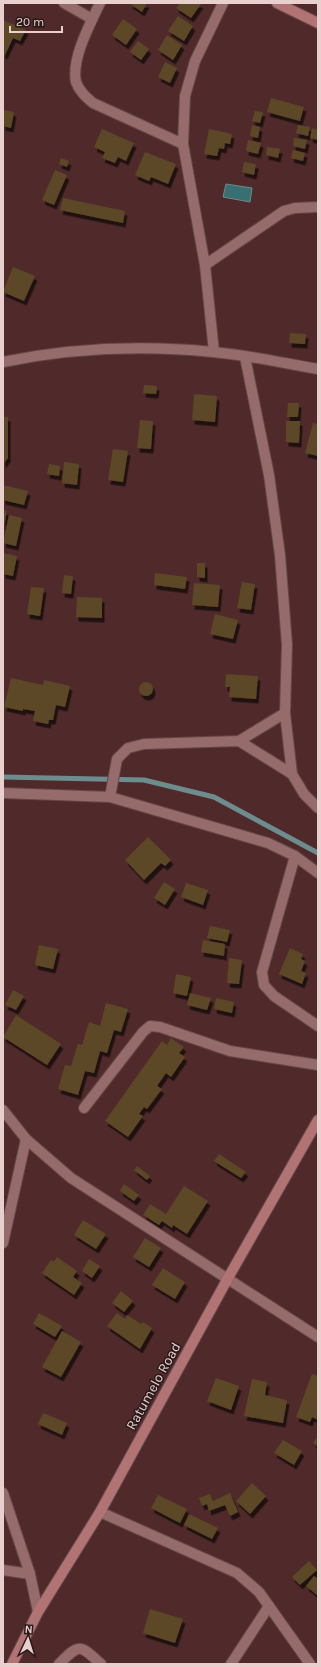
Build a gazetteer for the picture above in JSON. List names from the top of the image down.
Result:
{
  "streets": {
    "street": ["Ratumelo Road"]
  },
  "scale_bar": "20 m",
  "north": "top"
}
